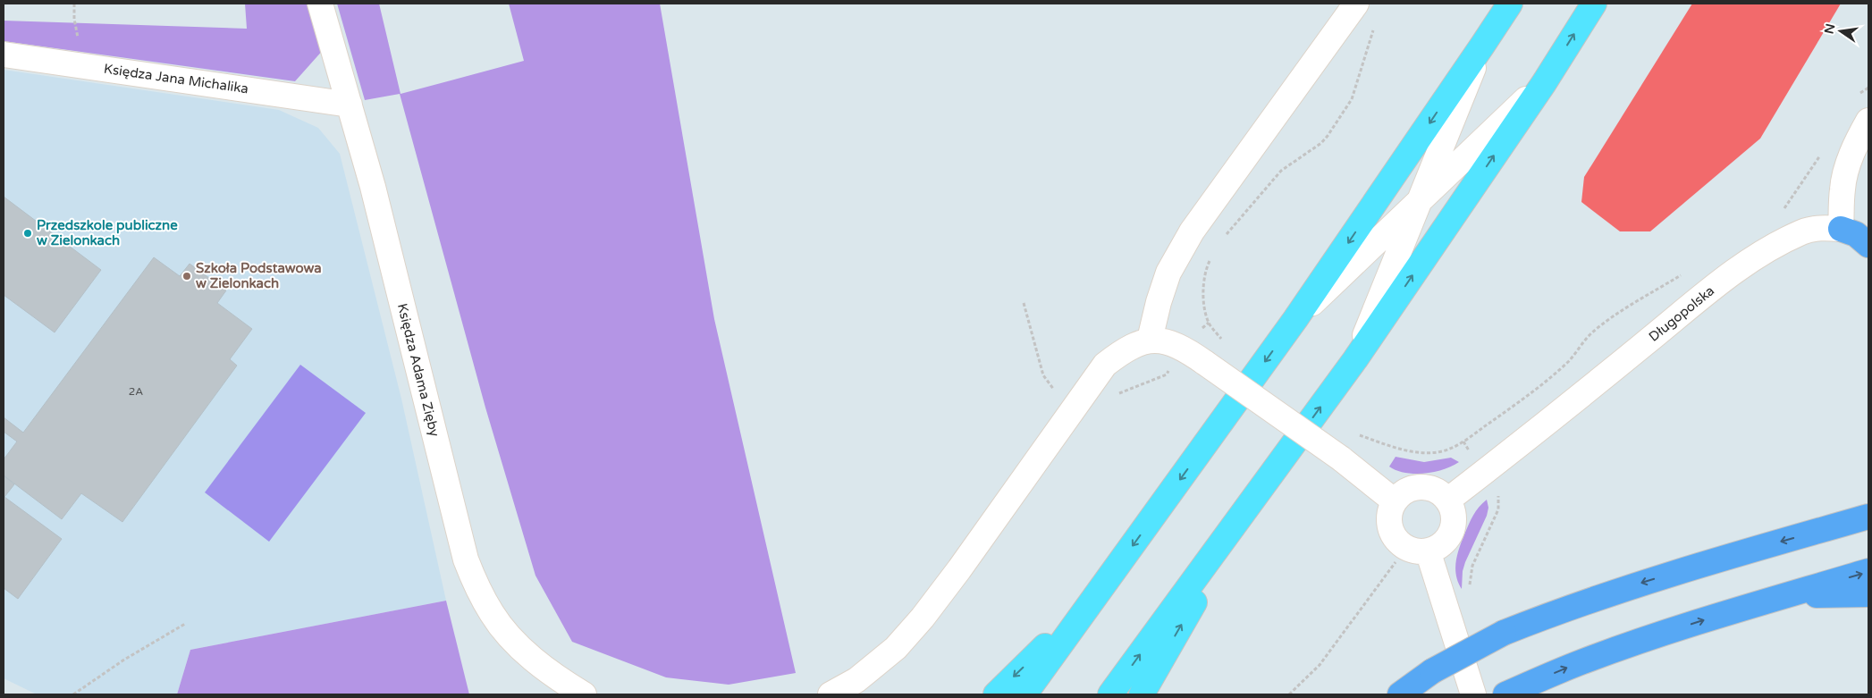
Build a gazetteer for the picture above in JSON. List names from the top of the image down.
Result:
{
  "streets": {
    "street": ["Księdza Jana Michalika", "Długopolska", "Księdza Adama Zięby"]
  },
  "crossings": [
    ["Księdza Jana Michalika", "Księdza Adama Zięby"]
  ],
  "places": ["Przedszkole publiczne w Zielonkach", "Szkoła Podstawowa w Zielonkach"],
  "house_numbers": ["2A"],
  "north": "left"
}
